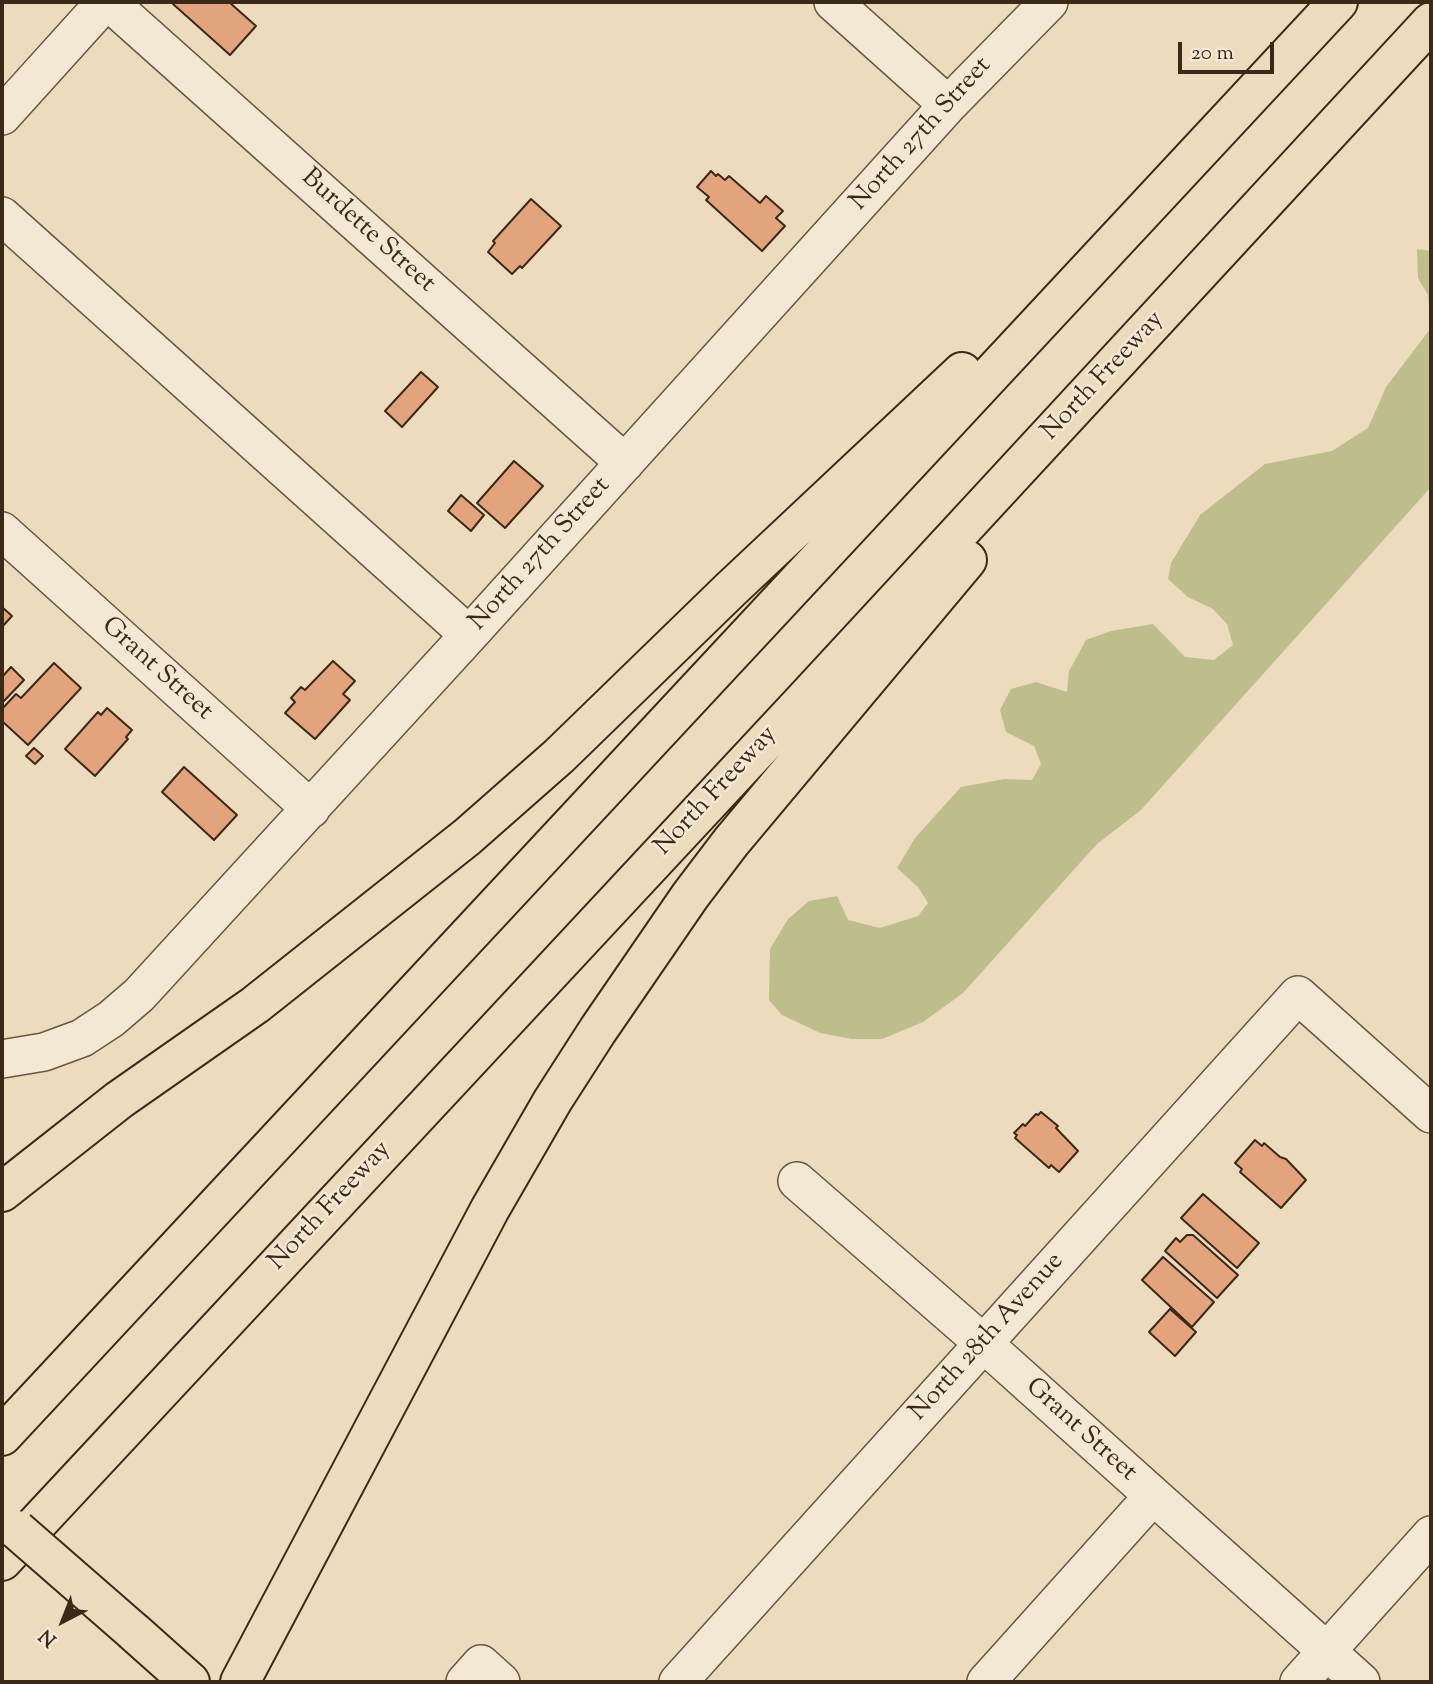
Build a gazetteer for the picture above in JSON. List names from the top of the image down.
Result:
{
  "streets": {
    "main road": ["North Freeway"],
    "street": [
      "North 27th Street",
      "Burdette Street",
      "Grant Street",
      "North 28th Avenue"
    ]
  },
  "crossings": [
    ["North 27th Street", "Burdette Street"],
    ["North 27th Street", "Grant Street"],
    ["Grant Street", "North 28th Avenue"]
  ],
  "scale_bar": "20 m",
  "north": "bottom left"
}
